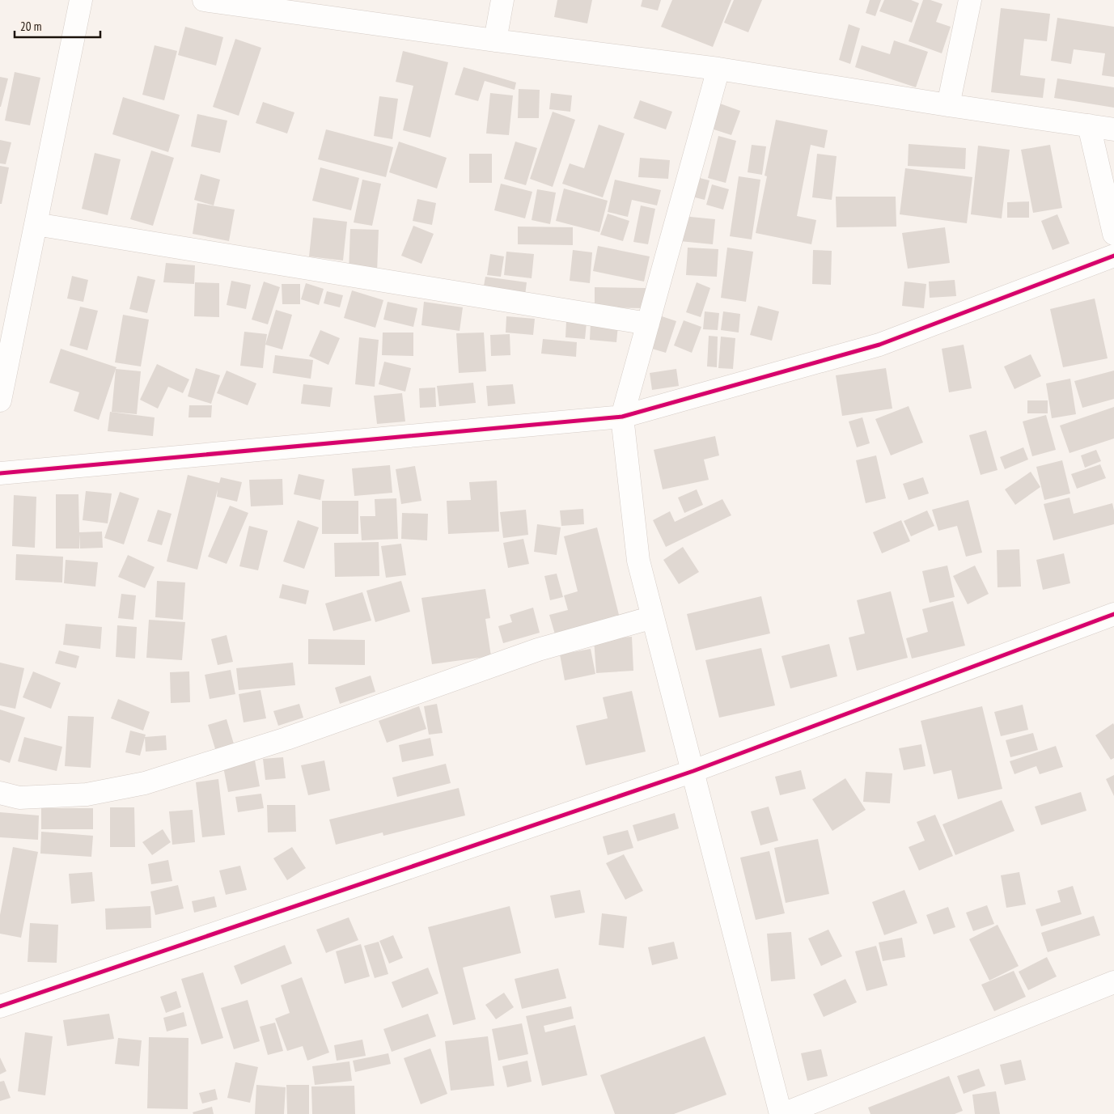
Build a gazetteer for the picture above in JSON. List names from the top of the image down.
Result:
{
  "scale_bar": "20 m"
}
